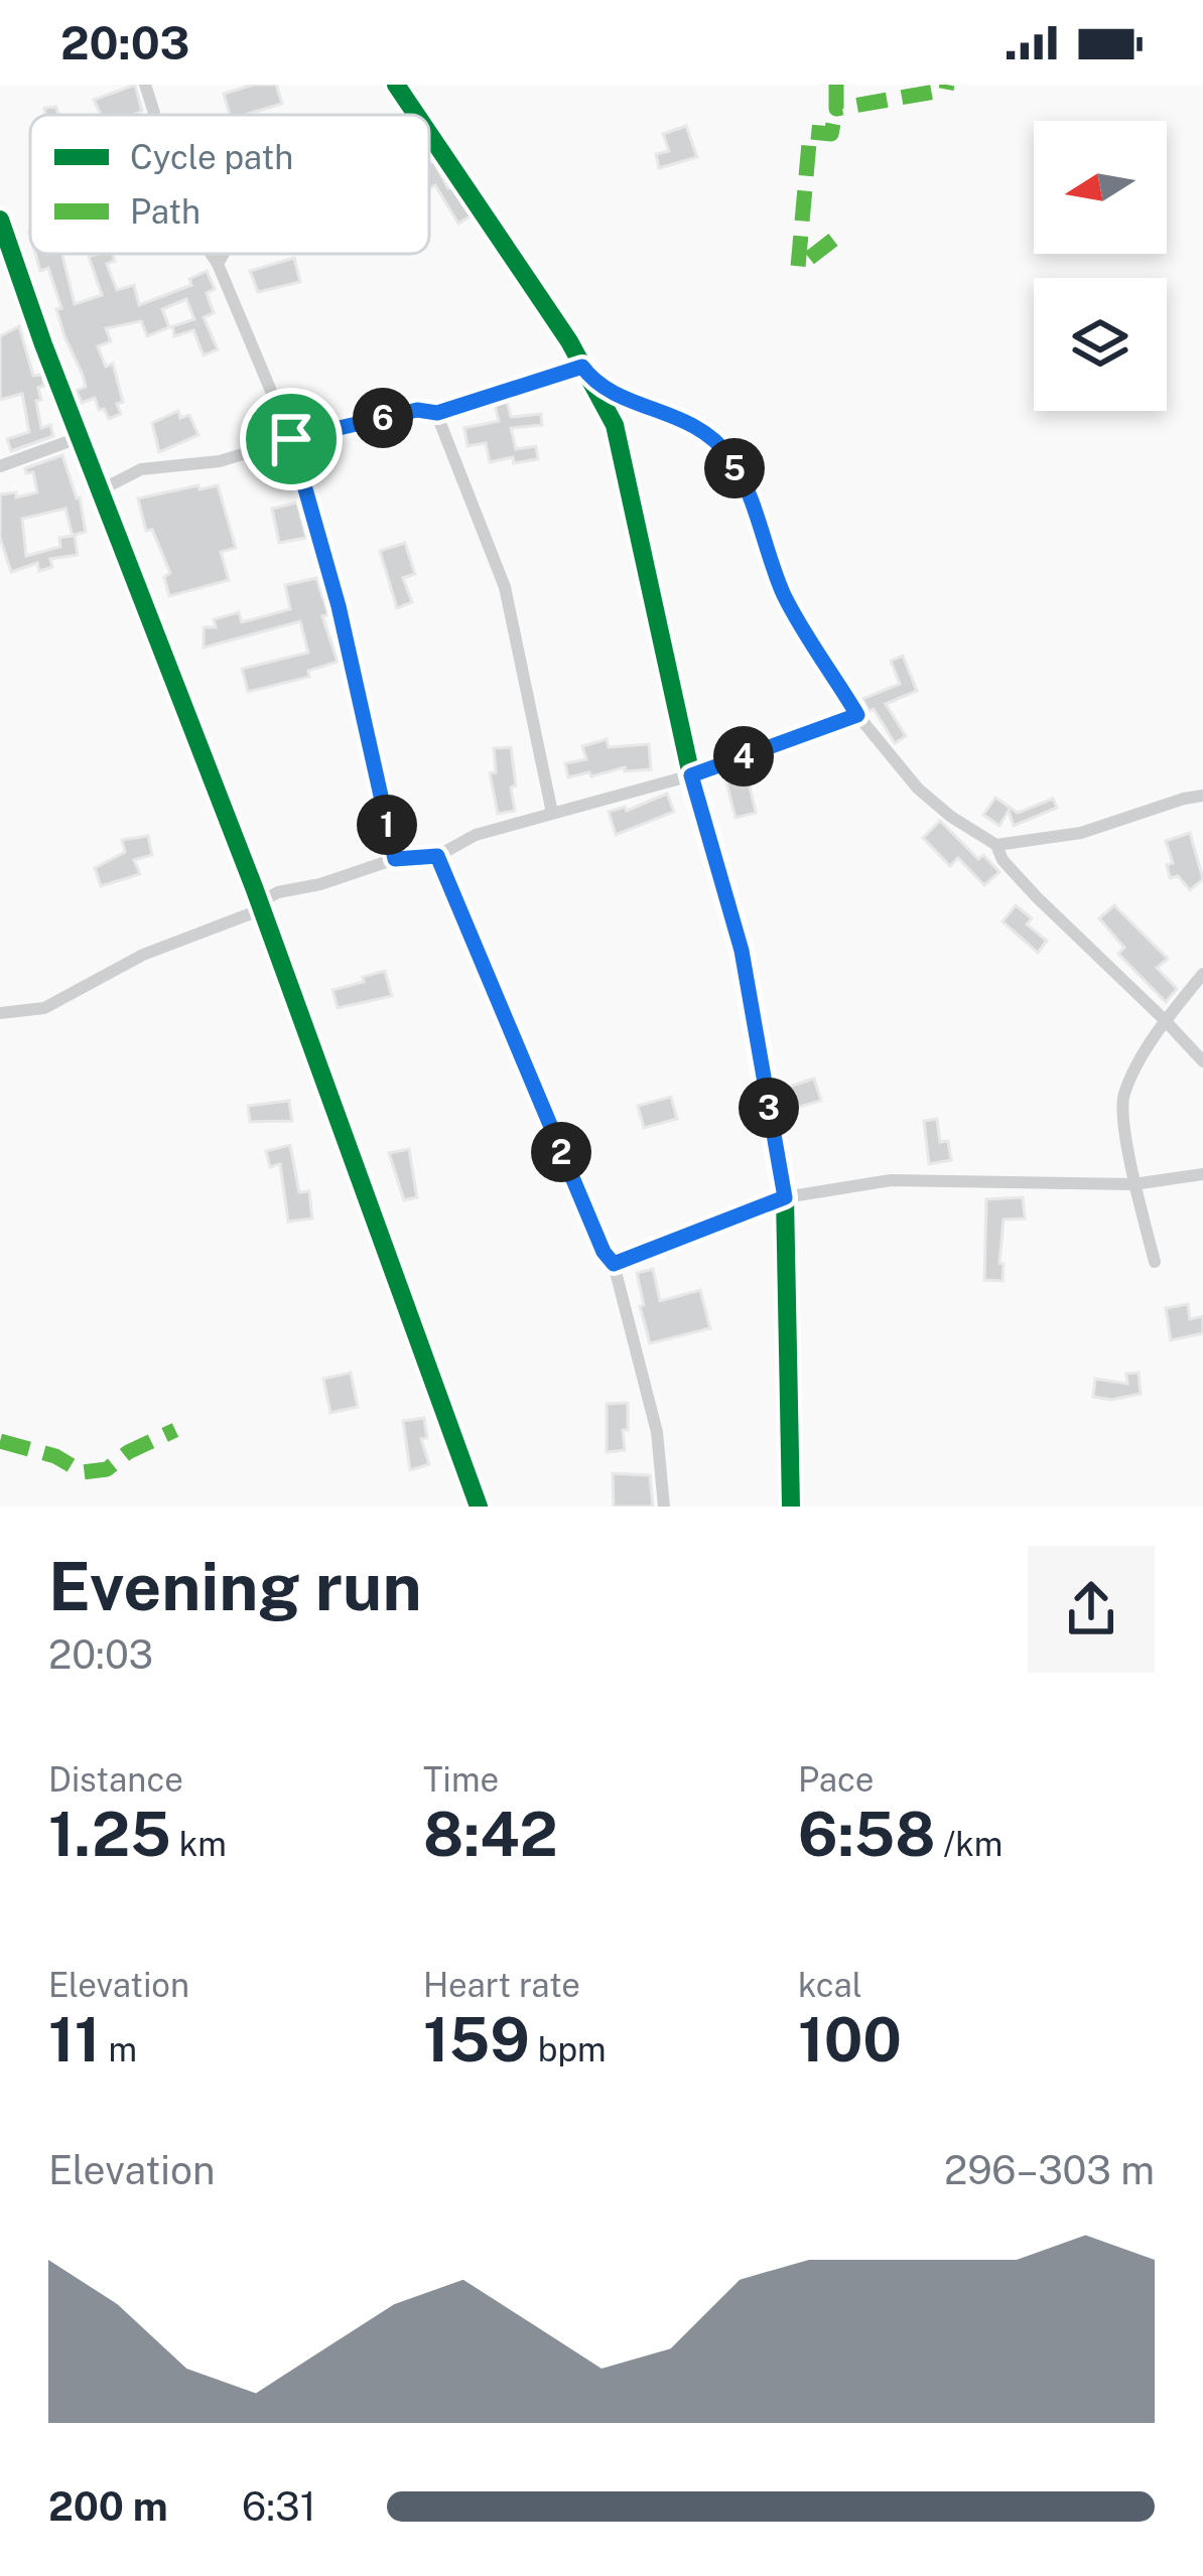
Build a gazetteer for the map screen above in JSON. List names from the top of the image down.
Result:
{
  "legend": ["Cycle path", "Path"],
  "north": "left",
  "page": {
    "status": "20:03",
    "pins": [
      "6",
      "5",
      "4",
      "1",
      "3",
      "2"
    ],
    "heading": ["Evening run", "20:03"],
    "stats": [
      ["Distance", "1.25 km"],
      ["Time", "8:42"],
      ["Pace", "6:58 /km"],
      ["Elevation", "11 m"],
      ["Heart rate", "159 bpm"],
      ["kcal", "100"]
    ],
    "chart": ["Elevation", "296–303 m"],
    "list": [
      {
        "name": "200 m",
        "note": "6:31"
      }
    ]
  }
}
